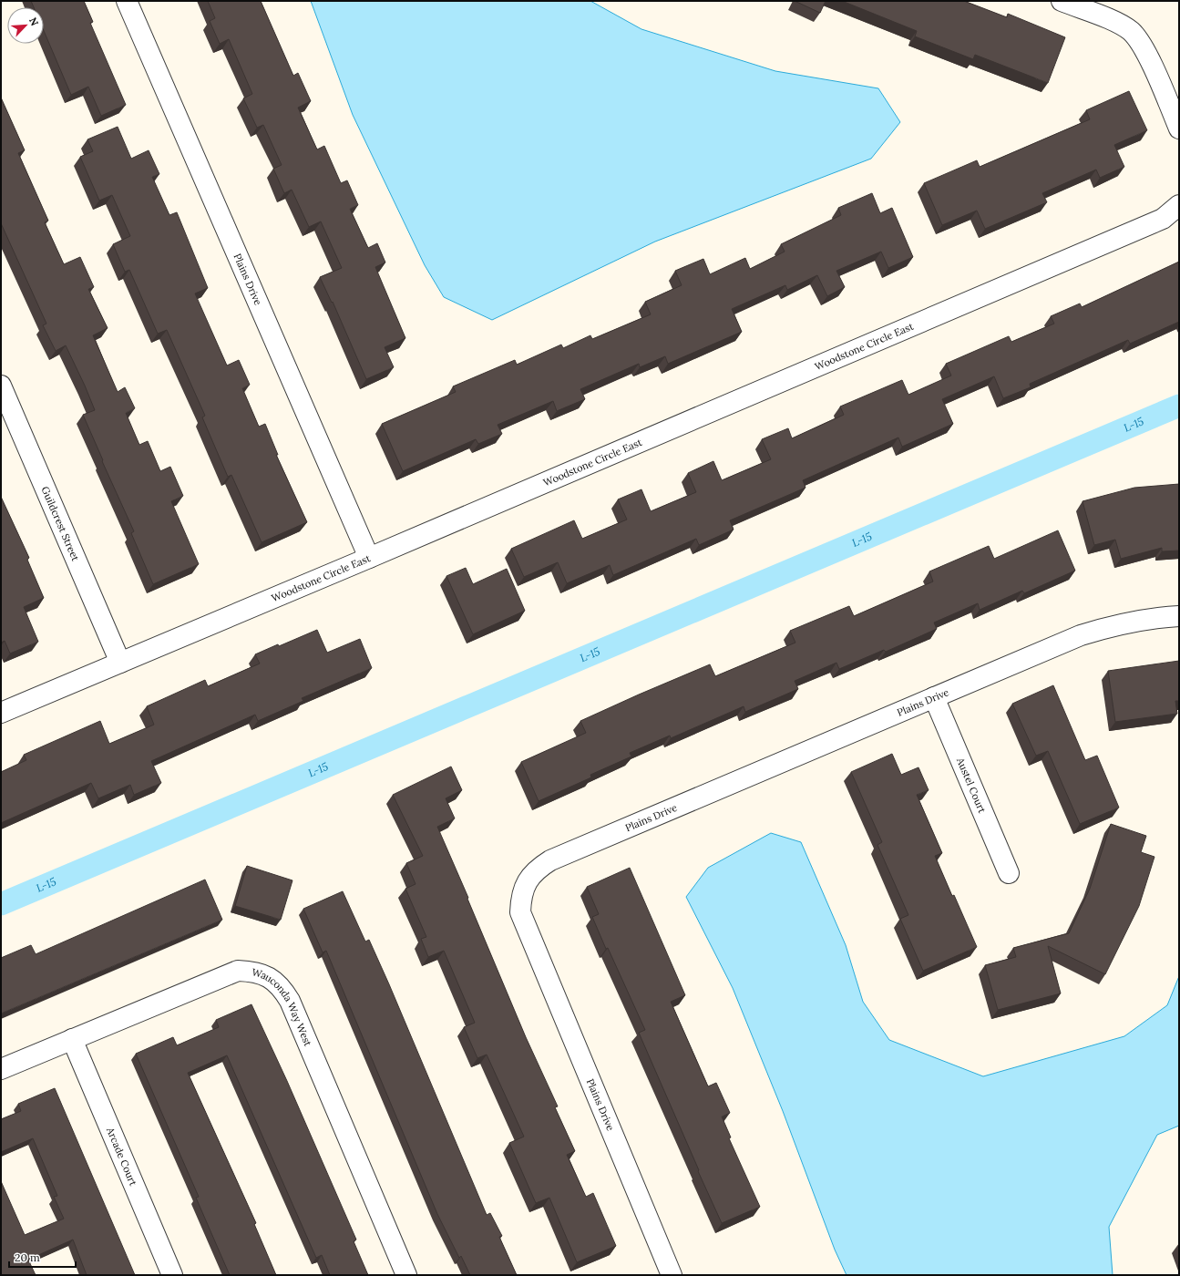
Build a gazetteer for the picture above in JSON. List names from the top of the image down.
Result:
{
  "streets": {
    "street": [
      "Plains Drive",
      "Woodstone Circle East",
      "Guildcrest Street",
      "Austel Court",
      "Wauconda Way West",
      "Arcade Court"
    ]
  },
  "crossings": [
    ["Plains Drive", "Woodstone Circle East"],
    ["Plains Drive", "Austel Court"],
    ["Woodstone Circle East", "Guildcrest Street"],
    ["Wauconda Way West", "Arcade Court"]
  ],
  "water": ["L-15"],
  "scale_bar": "20 m",
  "north": "top right"
}
